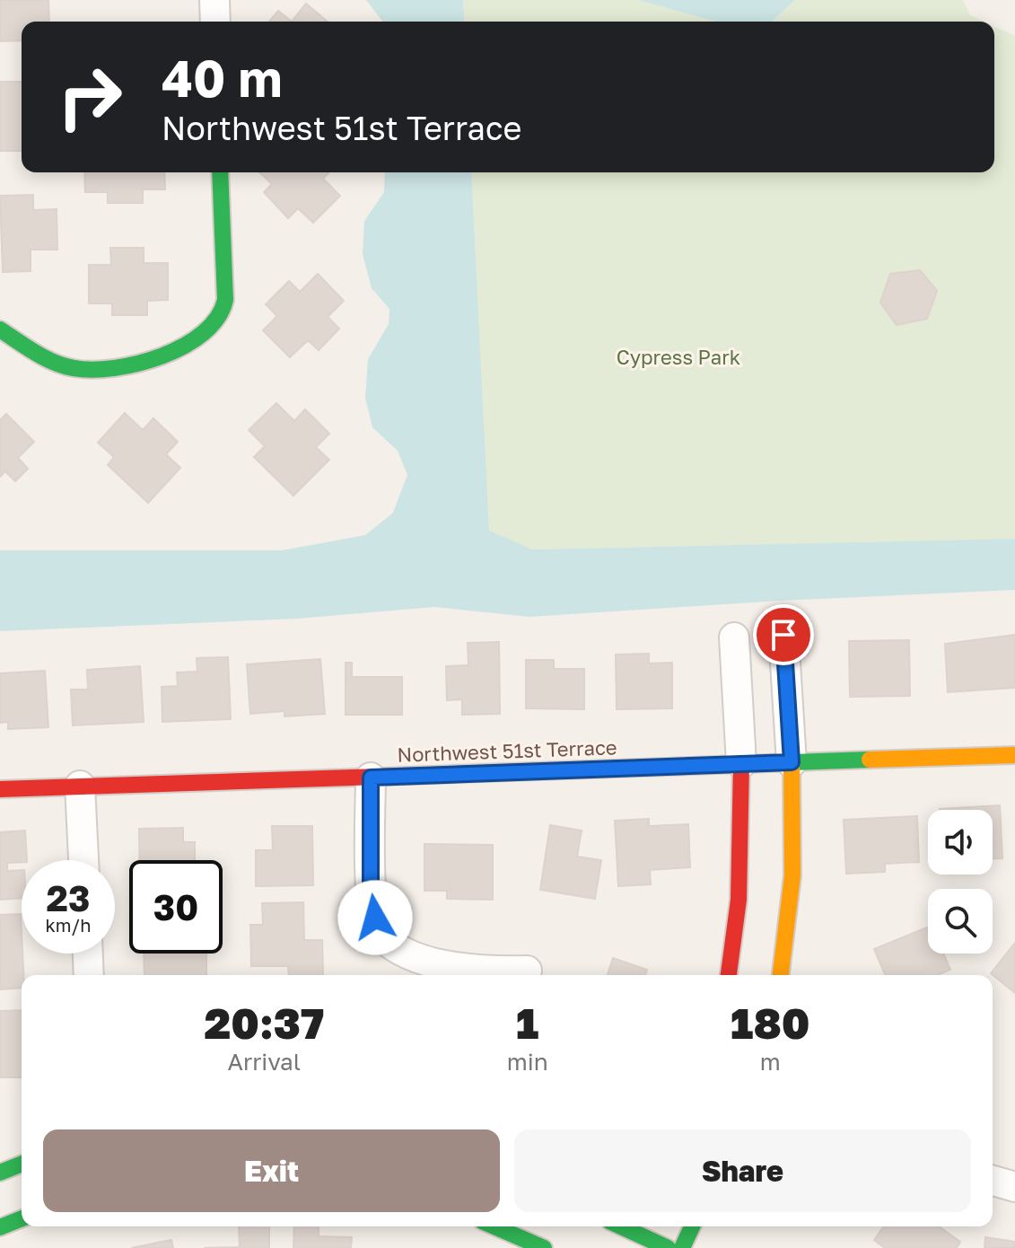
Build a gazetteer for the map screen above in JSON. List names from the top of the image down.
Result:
{
  "streets": {
    "street": ["Northwest 51st Terrace"]
  },
  "parks": ["Cypress Park"],
  "page": {
    "turn": ["40 m", "Northwest 51st Terrace"],
    "speed": "23 km/h",
    "limit": "30",
    "eta": [
      "20:37",
      "Arrival",
      "1",
      "min",
      "180",
      "m"
    ],
    "buttons": ["Exit", "Share"]
  }
}
